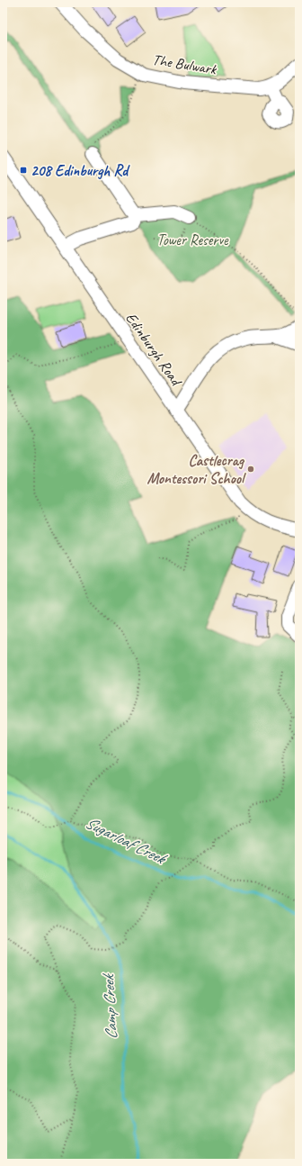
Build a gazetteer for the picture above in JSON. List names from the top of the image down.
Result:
{
  "streets": {
    "street": ["The Bulwark", "Edinburgh Road"]
  },
  "water": ["Sugarloaf Creek", "Camp Creek"],
  "parks": ["Tower Reserve"],
  "places": {
    "transit": ["208 Edinburgh Rd"],
    "other": ["Castlecrag Montessori School"]
  }
}
